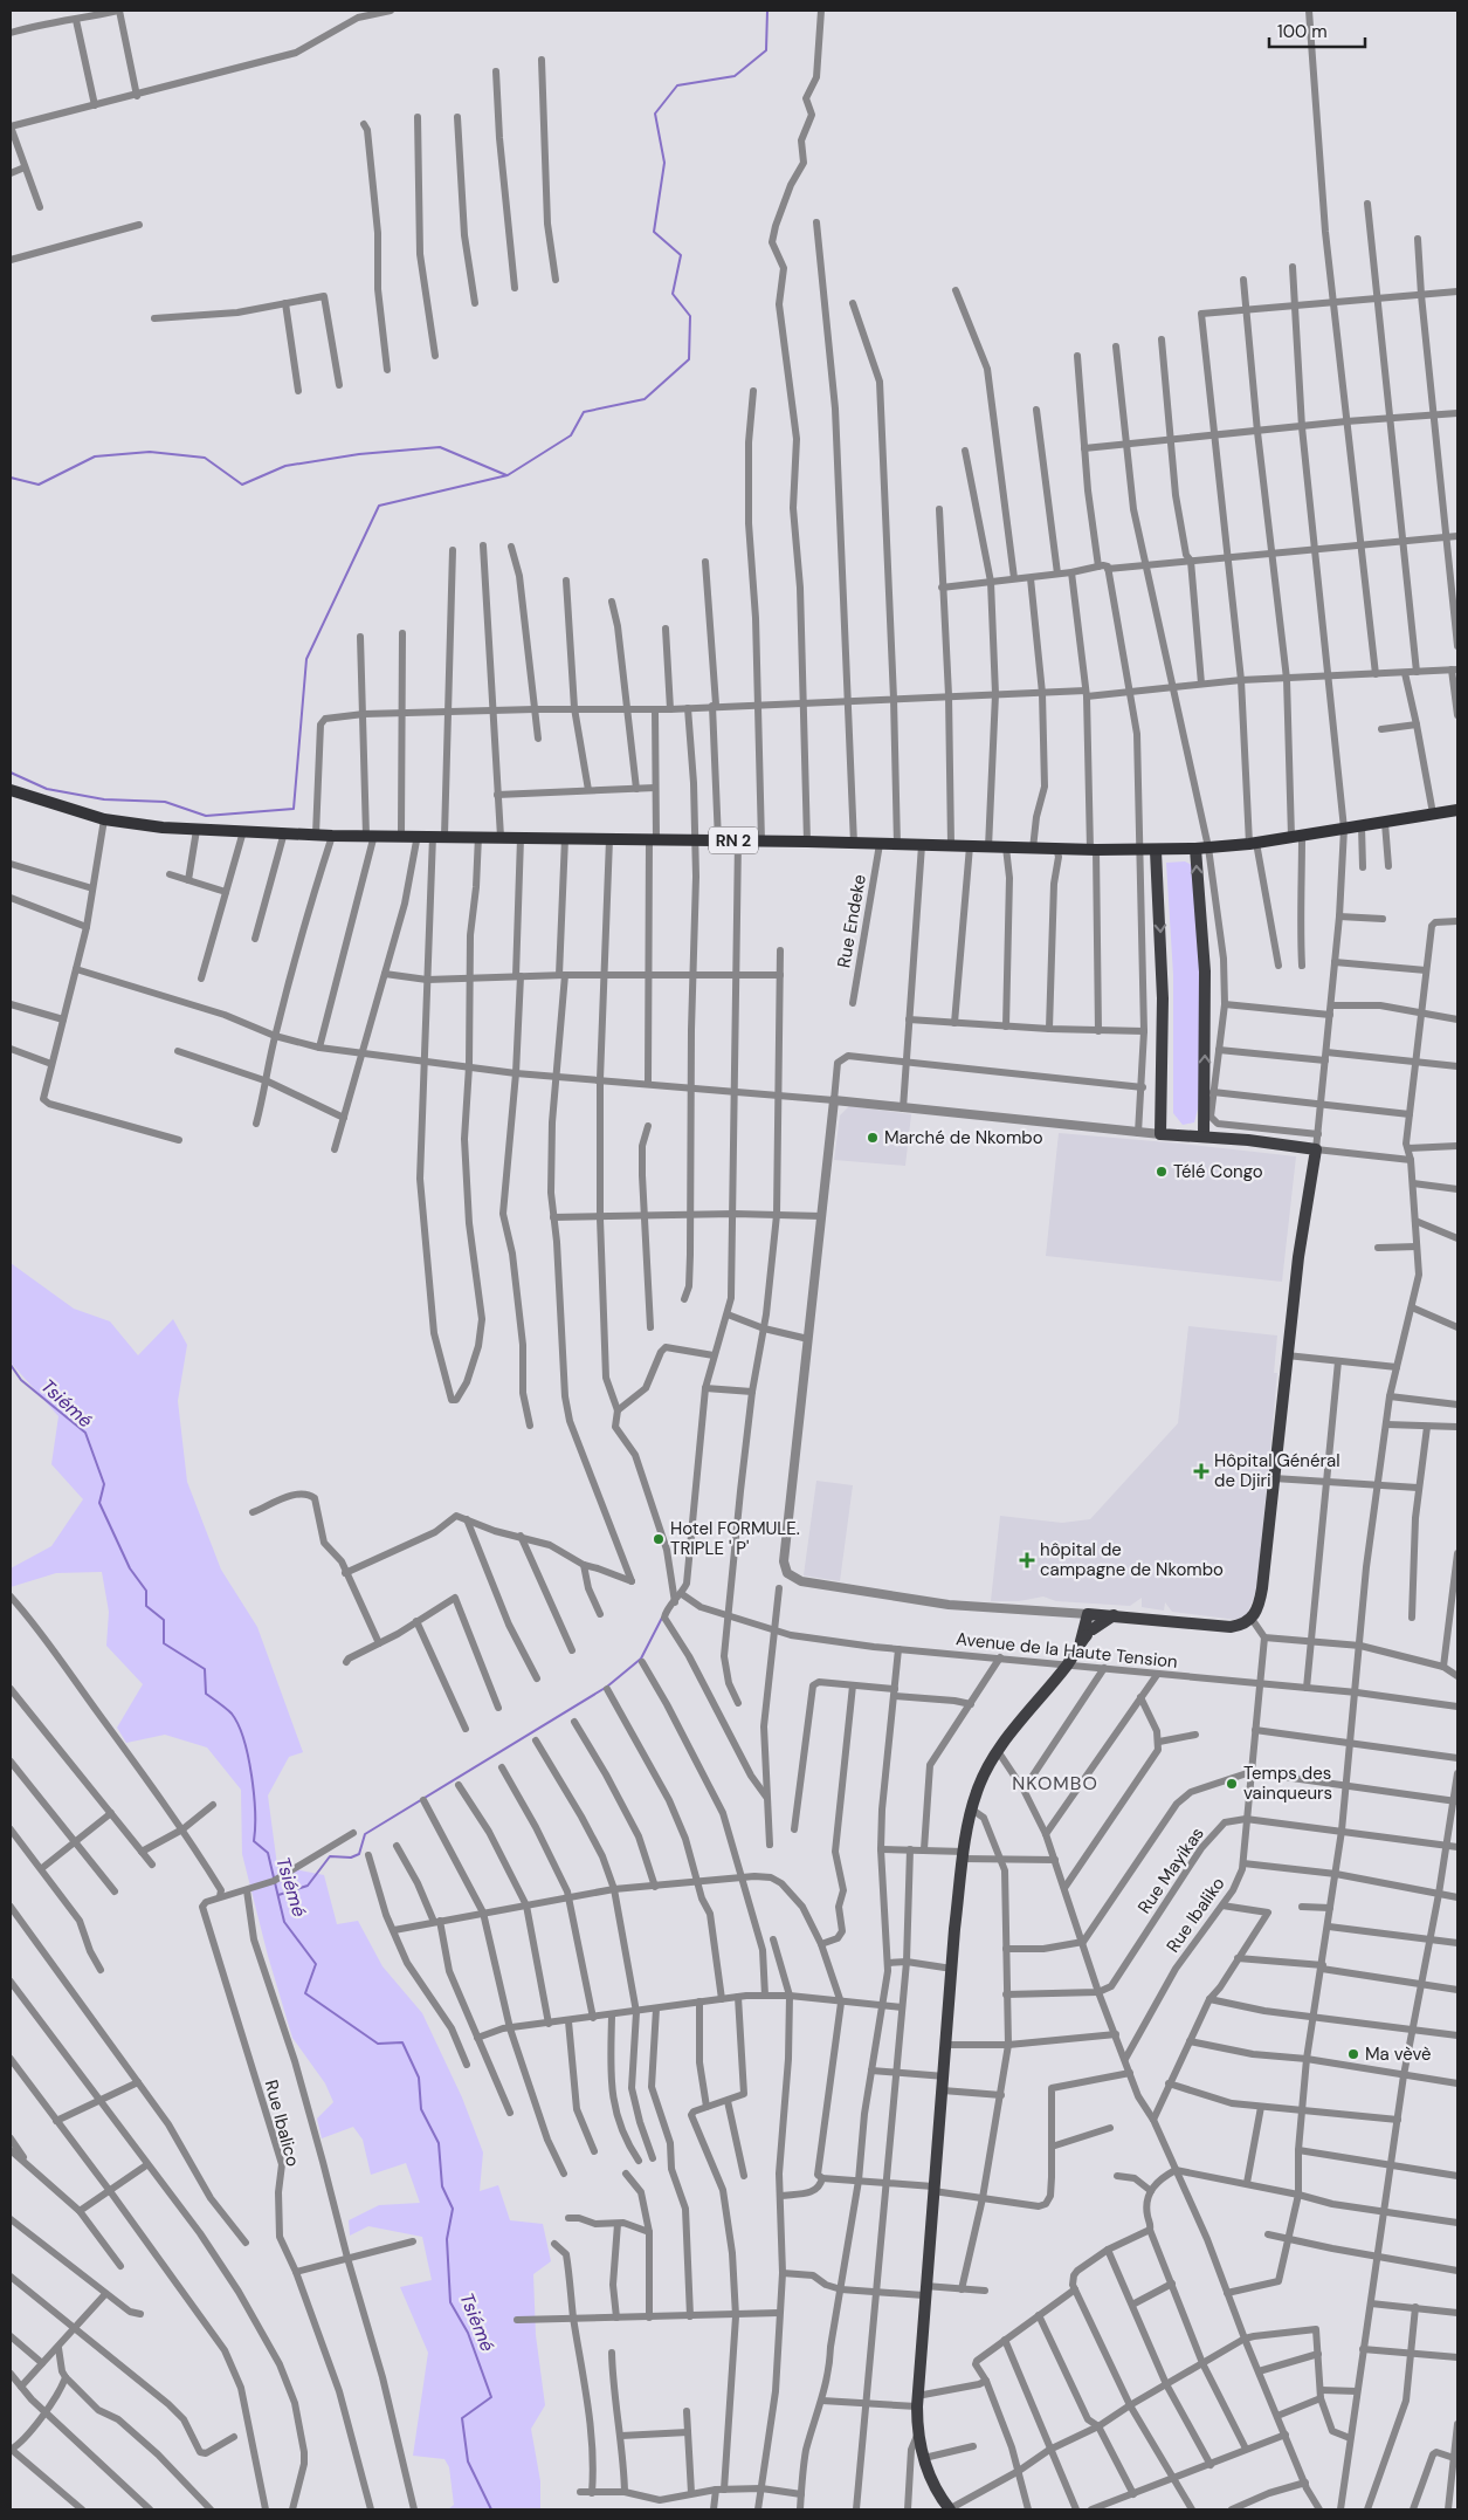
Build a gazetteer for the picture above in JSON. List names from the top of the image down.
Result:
{
  "streets": {
    "highway": ["RN 2"],
    "street": [
      "Rue Endeke",
      "Avenue de la Haute Tension",
      "Rue Mayikas",
      "Rue Ibaliko",
      "Rue Ibalico"
    ]
  },
  "crossings": [
    ["RN 2", "Rue Endeke"],
    ["Avenue de la Haute Tension", "Rue Ibaliko"],
    ["Rue Mayikas", "Rue Ibaliko"]
  ],
  "districts": ["NKOMBO"],
  "water": ["Tsiémé"],
  "places": {
    "other": [
      "Marché de Nkombo",
      "Télé Congo",
      "Hotel FORMULE. TRIPLE ' P'",
      "Temps des vainqueurs",
      "Ma vèvè"
    ],
    "health": ["Hôpital Général de Djiri", "hôpital de campagne de Nkombo"]
  },
  "scale_bar": "100 m"
}
